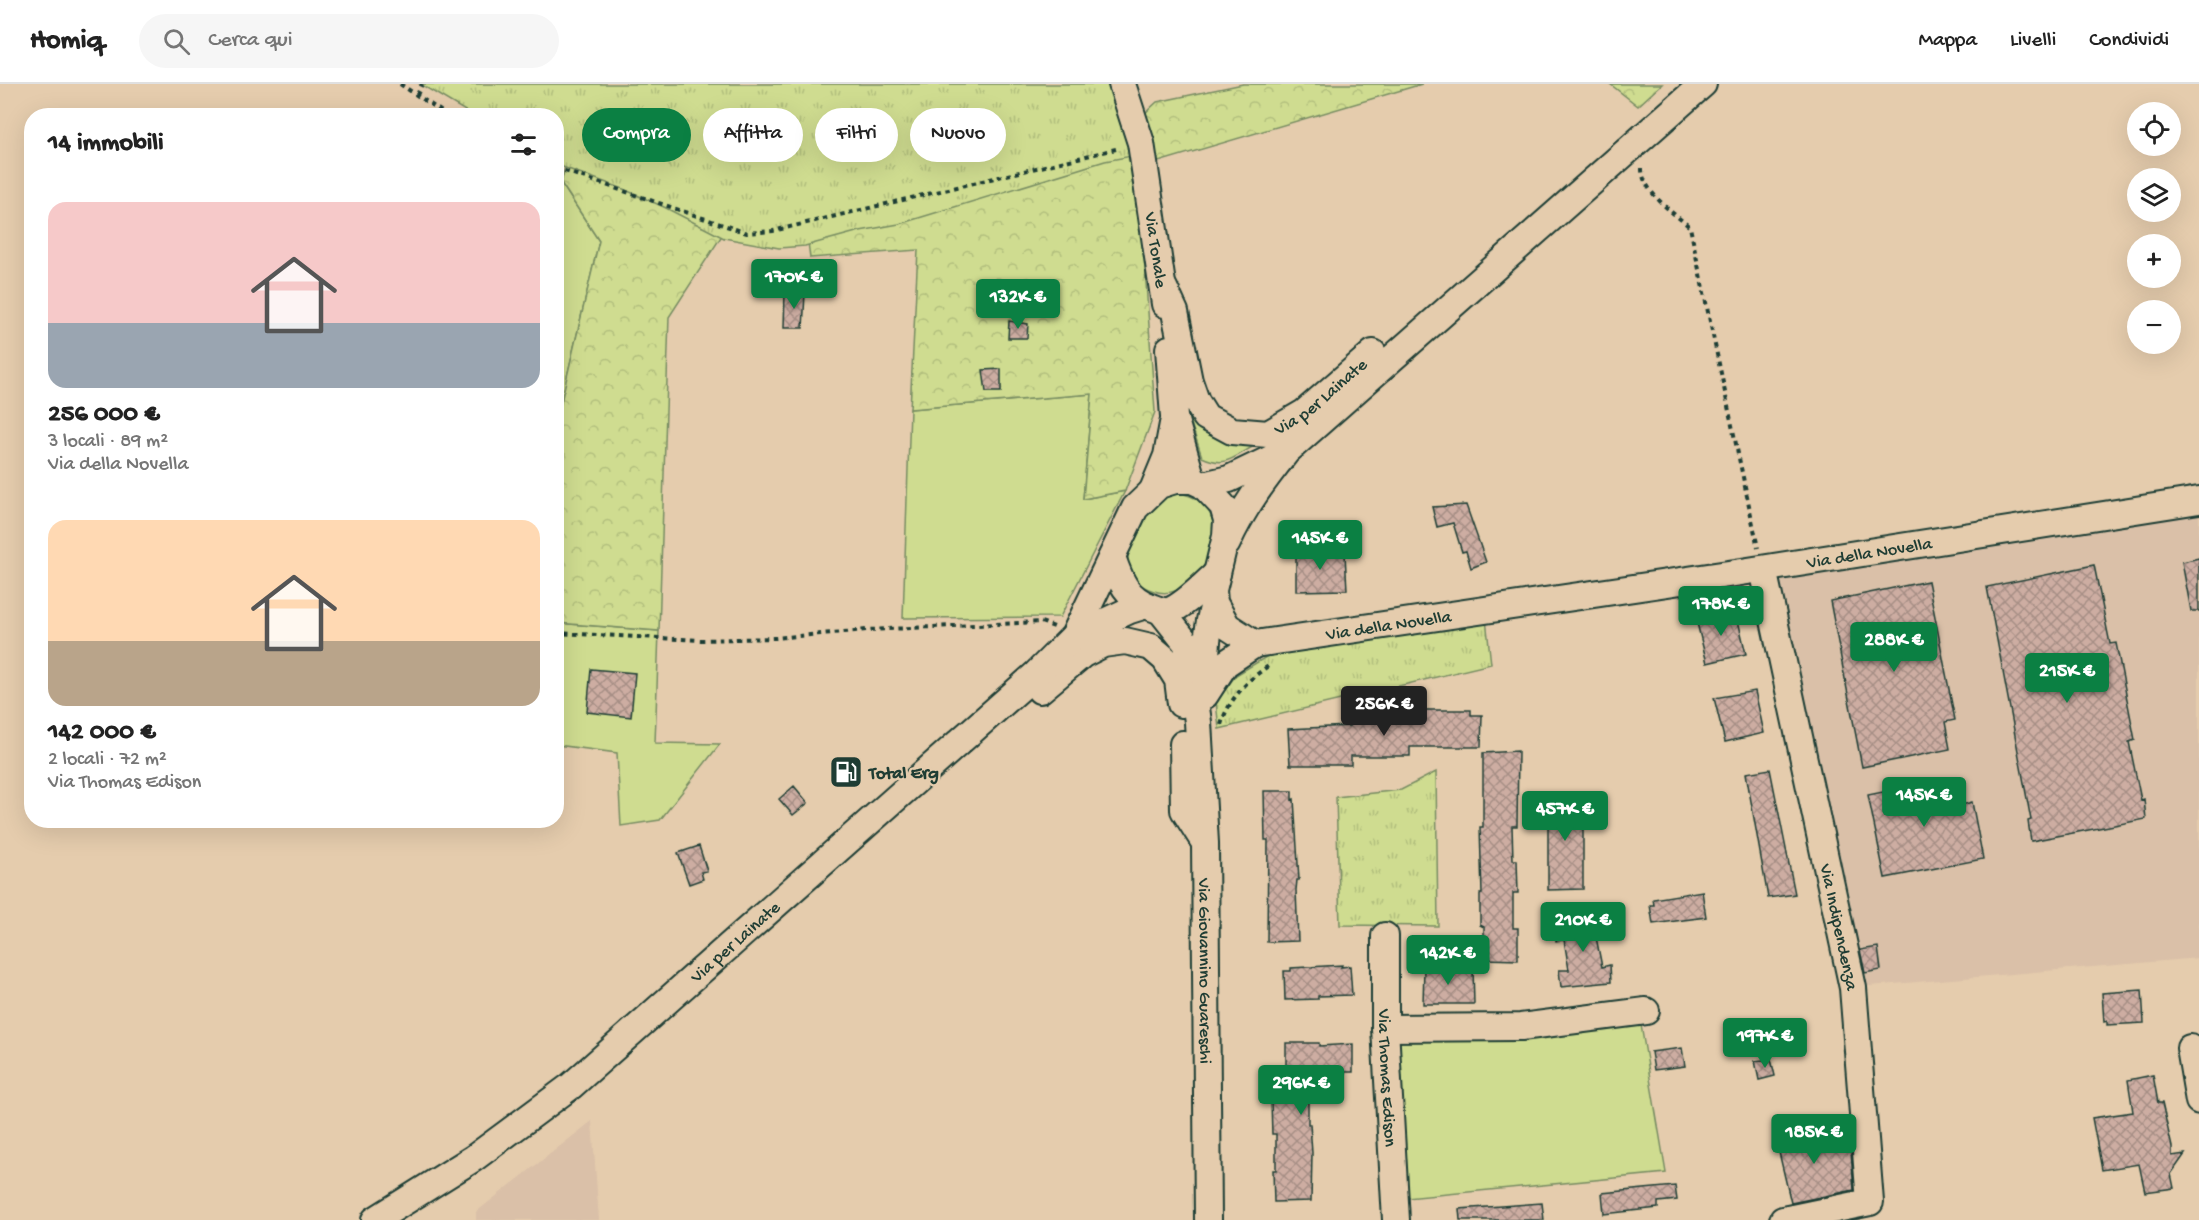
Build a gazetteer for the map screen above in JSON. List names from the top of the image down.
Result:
{
  "streets": {
    "street": [
      "Via Tonale",
      "Via per Lainate",
      "Via della Novella",
      "Via Indipendenza",
      "Via Giovannino Guareschi",
      "Via Thomas Edison"
    ]
  },
  "crossings": [
    ["Via Tonale", "Via per Lainate"],
    ["Via per Lainate", "Via della Novella"],
    ["Via della Novella", "Via Indipendenza"]
  ],
  "places": {
    "fuel station": ["Total Erg"]
  },
  "page": {
    "header": "Homiq",
    "search": "Cerca qui",
    "nav": ["Mappa", "Livelli", "Condividi"],
    "map_buttons": ["+", "−"],
    "chip": [
      "Compra",
      "Affitta",
      "Filtri",
      "Nuovo"
    ],
    "heading": "14 immobili",
    "list": [
      {
        "name": "256 000 €",
        "note": "3 locali · 89 m² · Via della Novella"
      },
      {
        "name": "142 000 €",
        "note": "2 locali · 72 m² · Via Thomas Edison"
      }
    ],
    "price": [
      "170K €",
      "132K €",
      "145K €",
      "178K €",
      "288K €",
      "215K €",
      "256K €",
      "145K €",
      "457K €",
      "210K €",
      "142K €",
      "197K €",
      "296K €",
      "185K €"
    ]
  }
}
